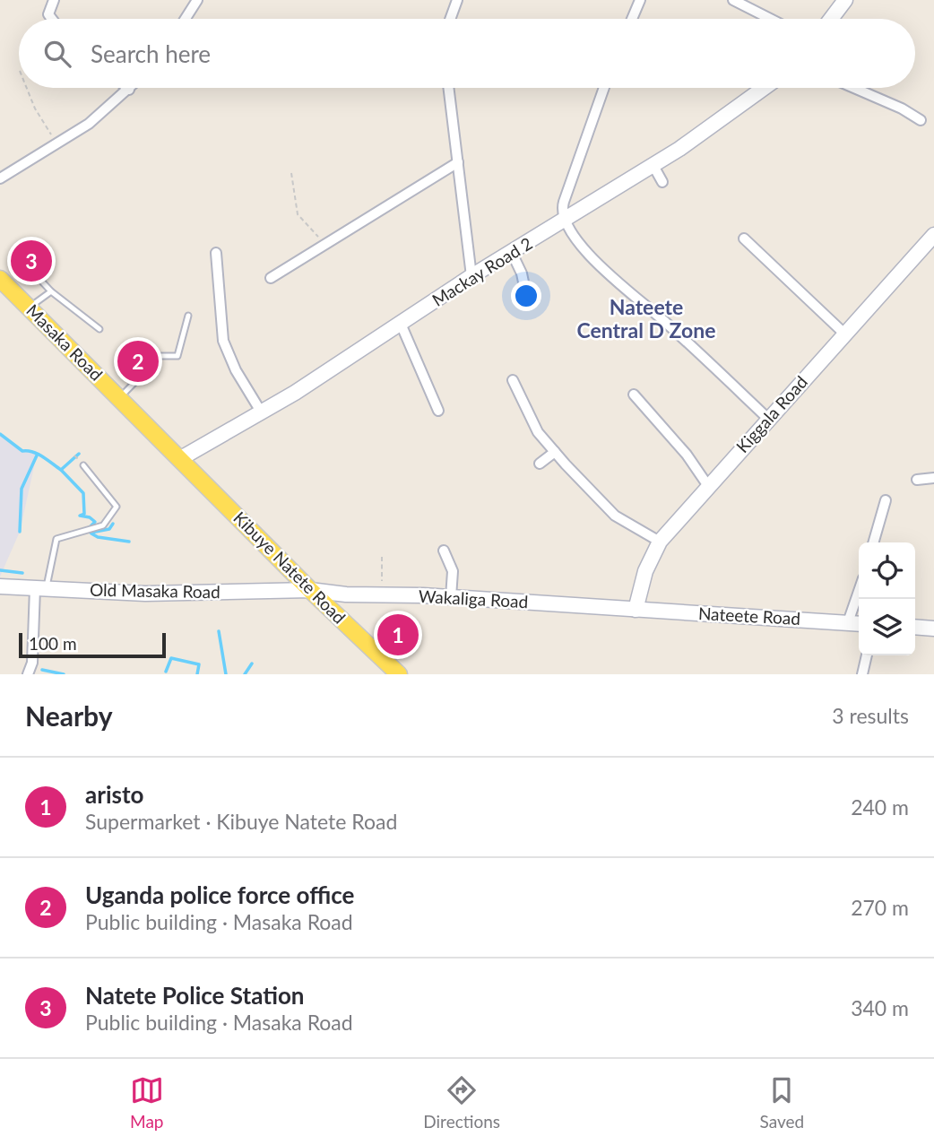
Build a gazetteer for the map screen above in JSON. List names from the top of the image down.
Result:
{
  "streets": {
    "main road": ["Masaka Road", "Kibuye Natete Road"],
    "street": [
      "Mackay Road 2",
      "Kiggala Road",
      "Old Masaka Road",
      "Wakaliga Road",
      "Nateete Road"
    ]
  },
  "crossings": [
    ["Mackay Road 2", "Masaka Road"],
    ["Mackay Road 2", "Kibuye Natete Road"],
    ["Masaka Road", "Kibuye Natete Road"],
    ["Kiggala Road", "Wakaliga Road"],
    ["Kiggala Road", "Nateete Road"],
    ["Kibuye Natete Road", "Old Masaka Road"],
    ["Kibuye Natete Road", "Wakaliga Road"],
    ["Old Masaka Road", "Wakaliga Road"],
    ["Wakaliga Road", "Nateete Road"]
  ],
  "districts": ["Nateete Central D Zone"],
  "scale_bar": "100 m",
  "page": {
    "search": "Search here",
    "pins": ["3", "2", "1"],
    "scale": "100 m",
    "heading": ["Nearby", "3 results"],
    "list": [
      {
        "mark": "1",
        "name": "aristo",
        "note": "Supermarket · Kibuye Natete Road",
        "value": "240 m"
      },
      {
        "mark": "2",
        "name": "Uganda police force office",
        "note": "Public building · Masaka Road",
        "value": "270 m"
      },
      {
        "mark": "3",
        "name": "Natete Police Station",
        "note": "Public building · Masaka Road",
        "value": "340 m"
      }
    ],
    "nav": ["Map", "Directions", "Saved"]
  }
}
